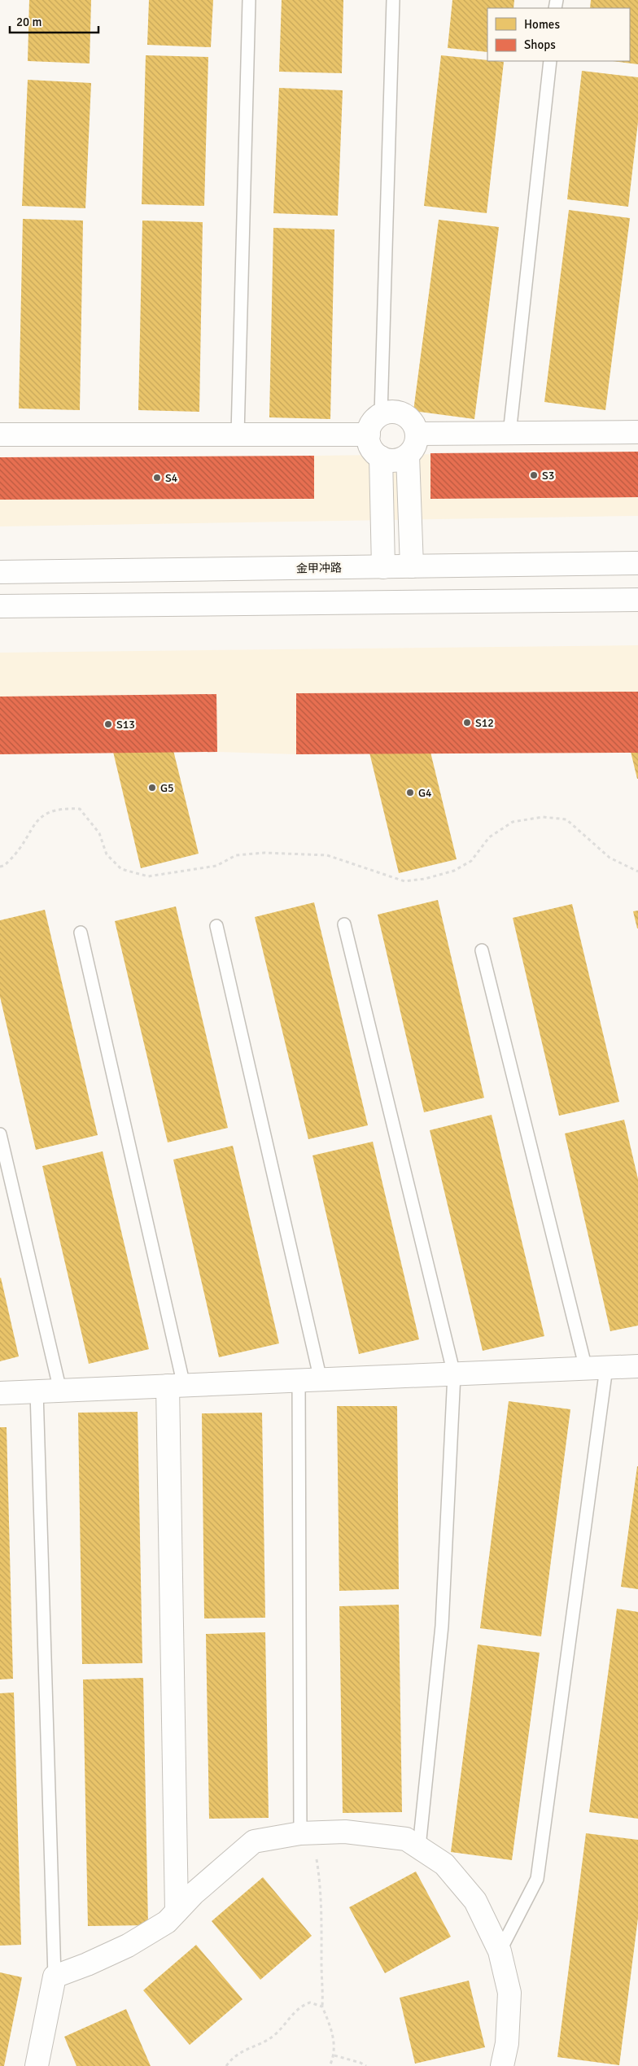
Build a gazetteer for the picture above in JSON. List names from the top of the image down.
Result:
{
  "streets": {
    "street": ["金甲冲路"]
  },
  "places": [
    "S3",
    "S4",
    "S12",
    "S13",
    "G5",
    "G4"
  ],
  "legend": ["Homes", "Shops"],
  "scale_bar": "20 m"
}
